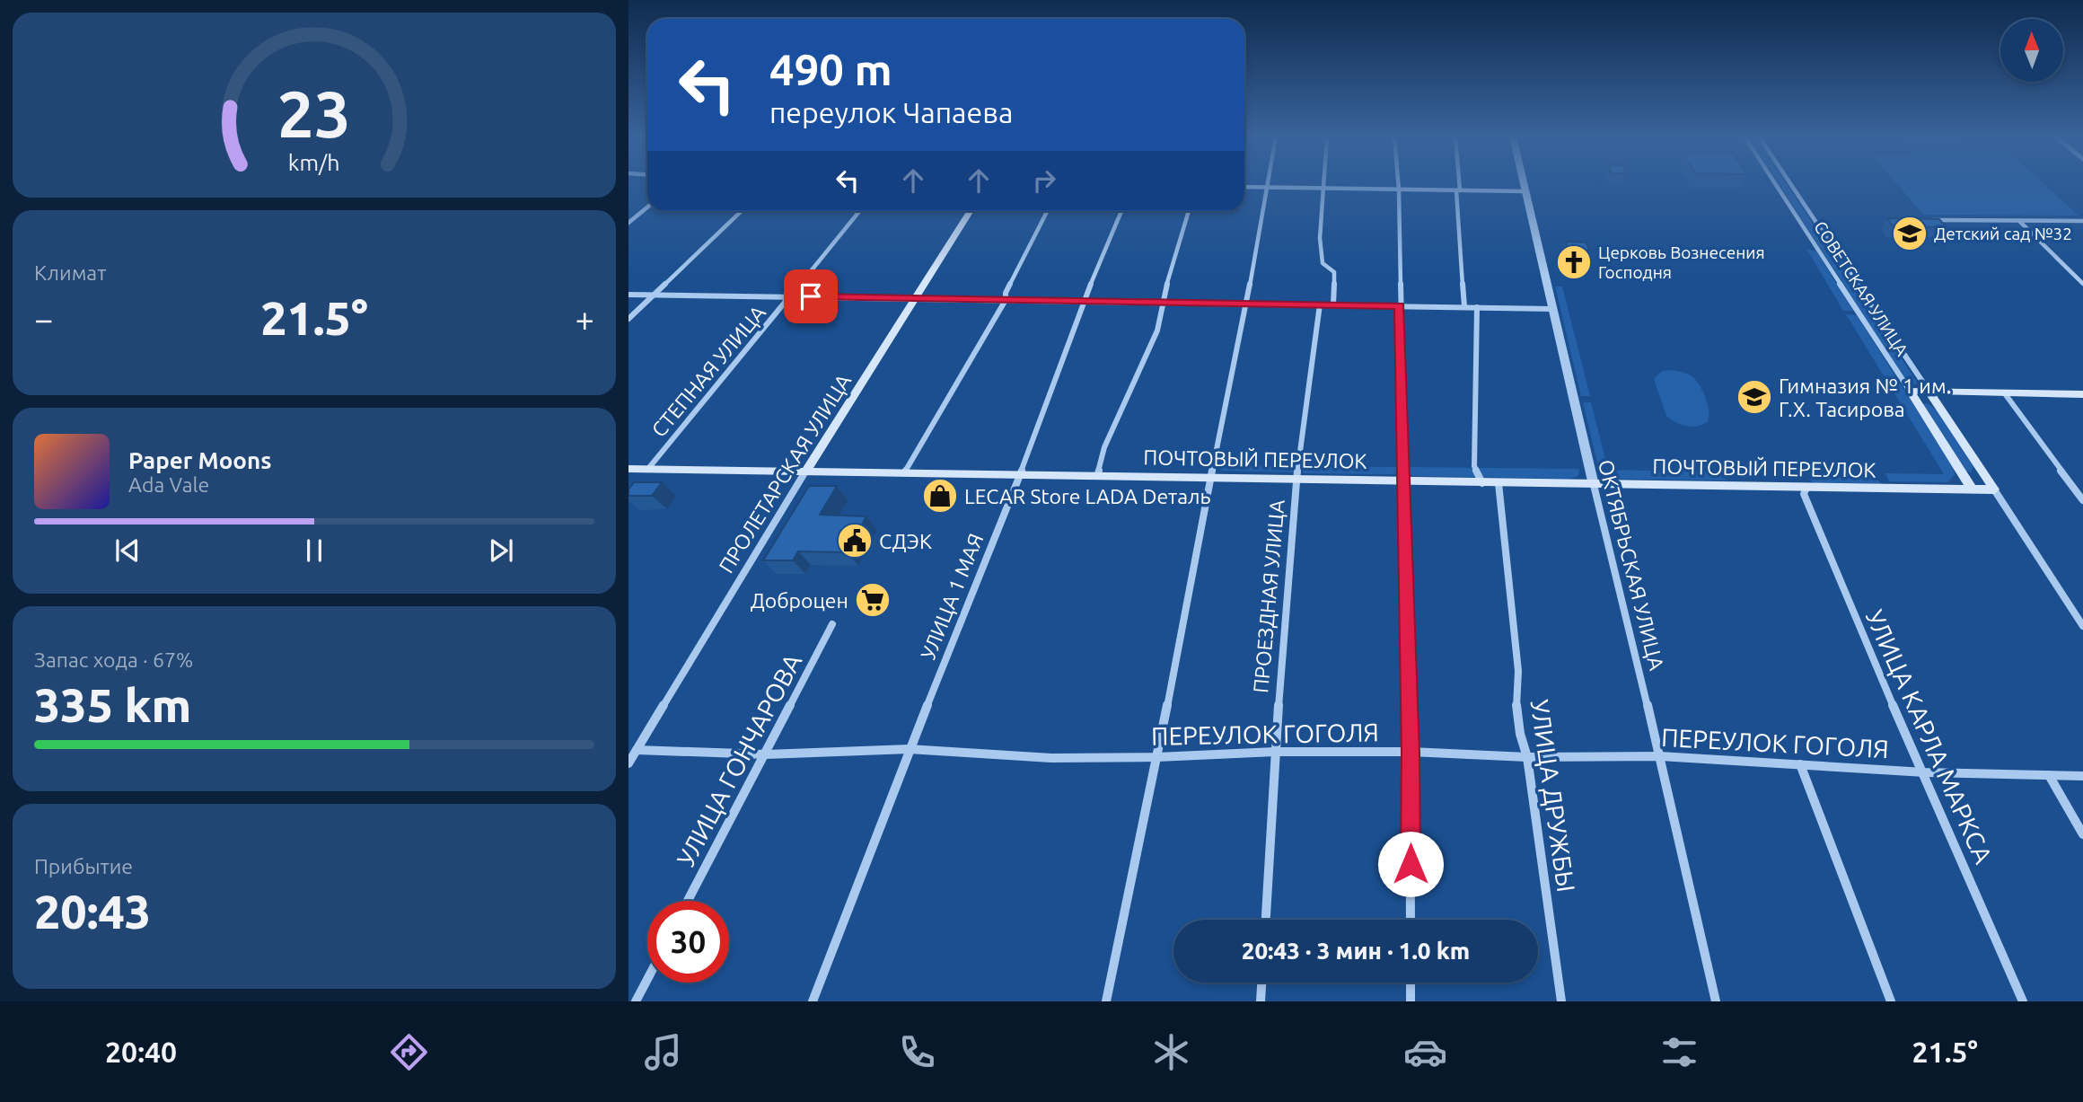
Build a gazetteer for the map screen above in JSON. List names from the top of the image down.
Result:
{
  "streets": {
    "main road": ["СОВЕТСКАЯ УЛИЦА", "ПОЧТОВЫЙ ПЕРЕУЛОК", "ПРОЛЕТАРСКАЯ УЛИЦА"],
    "street": [
      "СТЕПНАЯ УЛИЦА",
      "ОКТЯБРЬСКАЯ УЛИЦА",
      "УЛИЦА 1 МАЯ",
      "ПРОЕЗДНАЯ УЛИЦА",
      "ПЕРЕУЛОК ГОГОЛЯ",
      "УЛИЦА КАРЛА МАРКСА",
      "УЛИЦА ГОНЧАРОВА",
      "УЛИЦА ДРУЖБЫ"
    ]
  },
  "crossings": [
    ["СОВЕТСКАЯ УЛИЦА", "ПОЧТОВЫЙ ПЕРЕУЛОК"],
    ["СТЕПНАЯ УЛИЦА", "ПОЧТОВЫЙ ПЕРЕУЛОК"],
    ["ПОЧТОВЫЙ ПЕРЕУЛОК", "ПРОЛЕТАРСКАЯ УЛИЦА"],
    ["ПОЧТОВЫЙ ПЕРЕУЛОК", "ОКТЯБРЬСКАЯ УЛИЦА"],
    ["ПОЧТОВЫЙ ПЕРЕУЛОК", "УЛИЦА 1 МАЯ"],
    ["ПОЧТОВЫЙ ПЕРЕУЛОК", "ПРОЕЗДНАЯ УЛИЦА"],
    ["ПОЧТОВЫЙ ПЕРЕУЛОК", "УЛИЦА КАРЛА МАРКСА"],
    ["ПОЧТОВЫЙ ПЕРЕУЛОК", "УЛИЦА ДРУЖБЫ"],
    ["ПРОЛЕТАРСКАЯ УЛИЦА", "ПЕРЕУЛОК ГОГОЛЯ"],
    ["ОКТЯБРЬСКАЯ УЛИЦА", "ПЕРЕУЛОК ГОГОЛЯ"],
    ["УЛИЦА 1 МАЯ", "ПЕРЕУЛОК ГОГОЛЯ"],
    ["ПРОЕЗДНАЯ УЛИЦА", "ПЕРЕУЛОК ГОГОЛЯ"],
    ["ПЕРЕУЛОК ГОГОЛЯ", "УЛИЦА КАРЛА МАРКСА"],
    ["ПЕРЕУЛОК ГОГОЛЯ", "УЛИЦА ГОНЧАРОВА"],
    ["ПЕРЕУЛОК ГОГОЛЯ", "УЛИЦА ДРУЖБЫ"]
  ],
  "places": {
    "school or university": ["Детский сад №32", "Гимназия № 1 им. Г.Х. Тасирова"],
    "church": ["Церковь Вознесения Господня"],
    "shop": ["LECAR Store LADA Dеталь"],
    "public building": ["СДЭК"],
    "supermarket": ["Доброцен"]
  },
  "north": "top",
  "page": {
    "turn": ["490 m", "переулок Чапаева"],
    "tile": [
      "Климат",
      ["Запас хода · 67%", "335 km"],
      ["Прибытие", "20:43"]
    ],
    "heat": ["−", "21.5°", "+"],
    "song": ["Paper Moons", "Ada Vale"],
    "limit": "30",
    "trip": "20:43 · 3 мин · 1.0 km",
    "tabs": ["20:40", "21.5°"],
    "gauge": ["23", "km/h"]
  }
}
